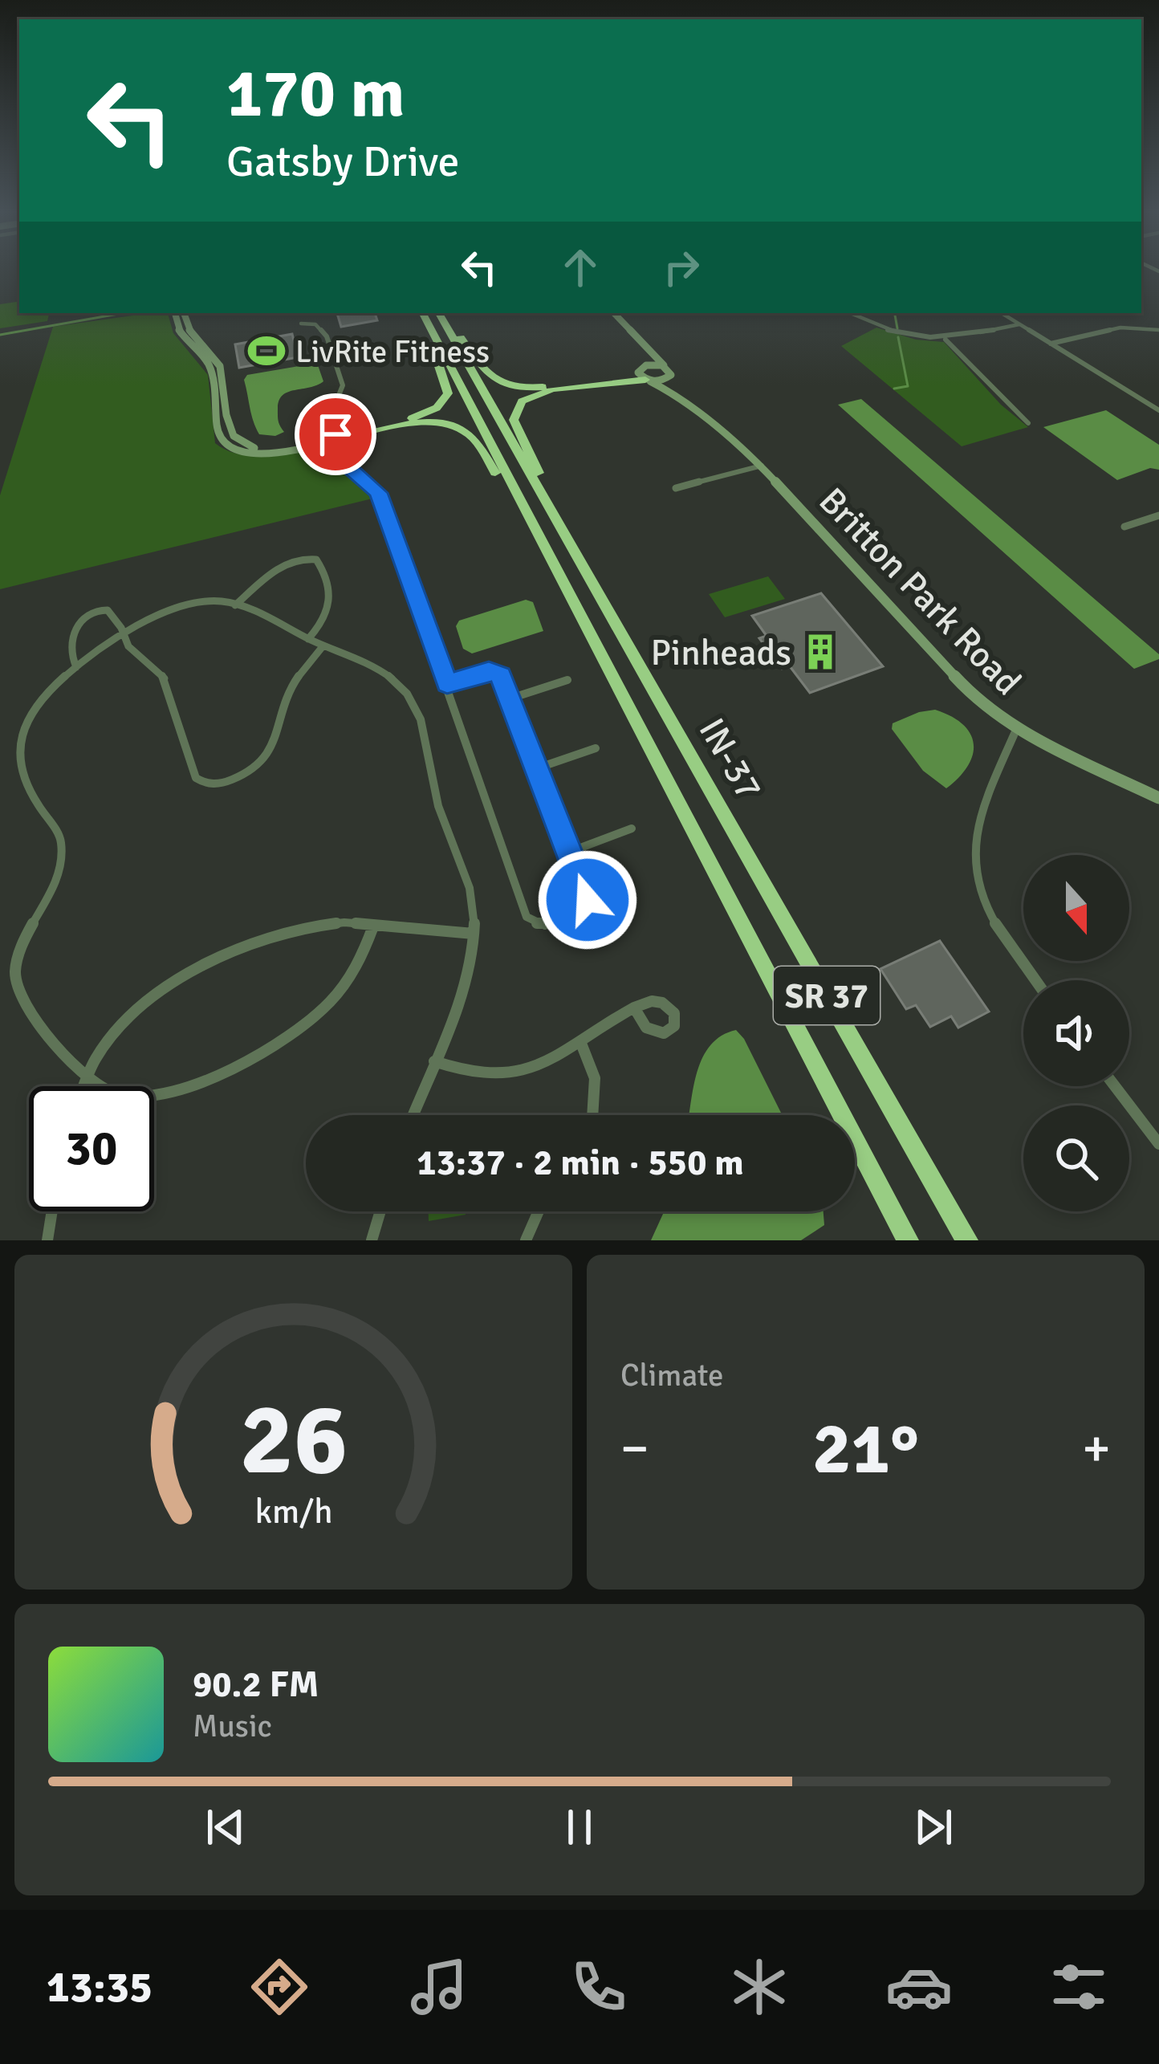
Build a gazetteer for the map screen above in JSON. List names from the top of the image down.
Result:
{
  "streets": {
    "highway": ["IN-37", "SR 37"],
    "street": ["Britton Park Road"]
  },
  "places": {
    "sports": ["LivRite Fitness"],
    "building": ["Pinheads"]
  },
  "north": "bottom",
  "page": {
    "turn": ["170 m", "Gatsby Drive"],
    "limit": "30",
    "trip": "13:37 · 2 min · 550 m",
    "tile": "Climate",
    "heat": ["−", "21°", "+"],
    "song": ["90.2 FM", "Music"],
    "tabs": "13:35",
    "gauge": ["26", "km/h"]
  }
}
